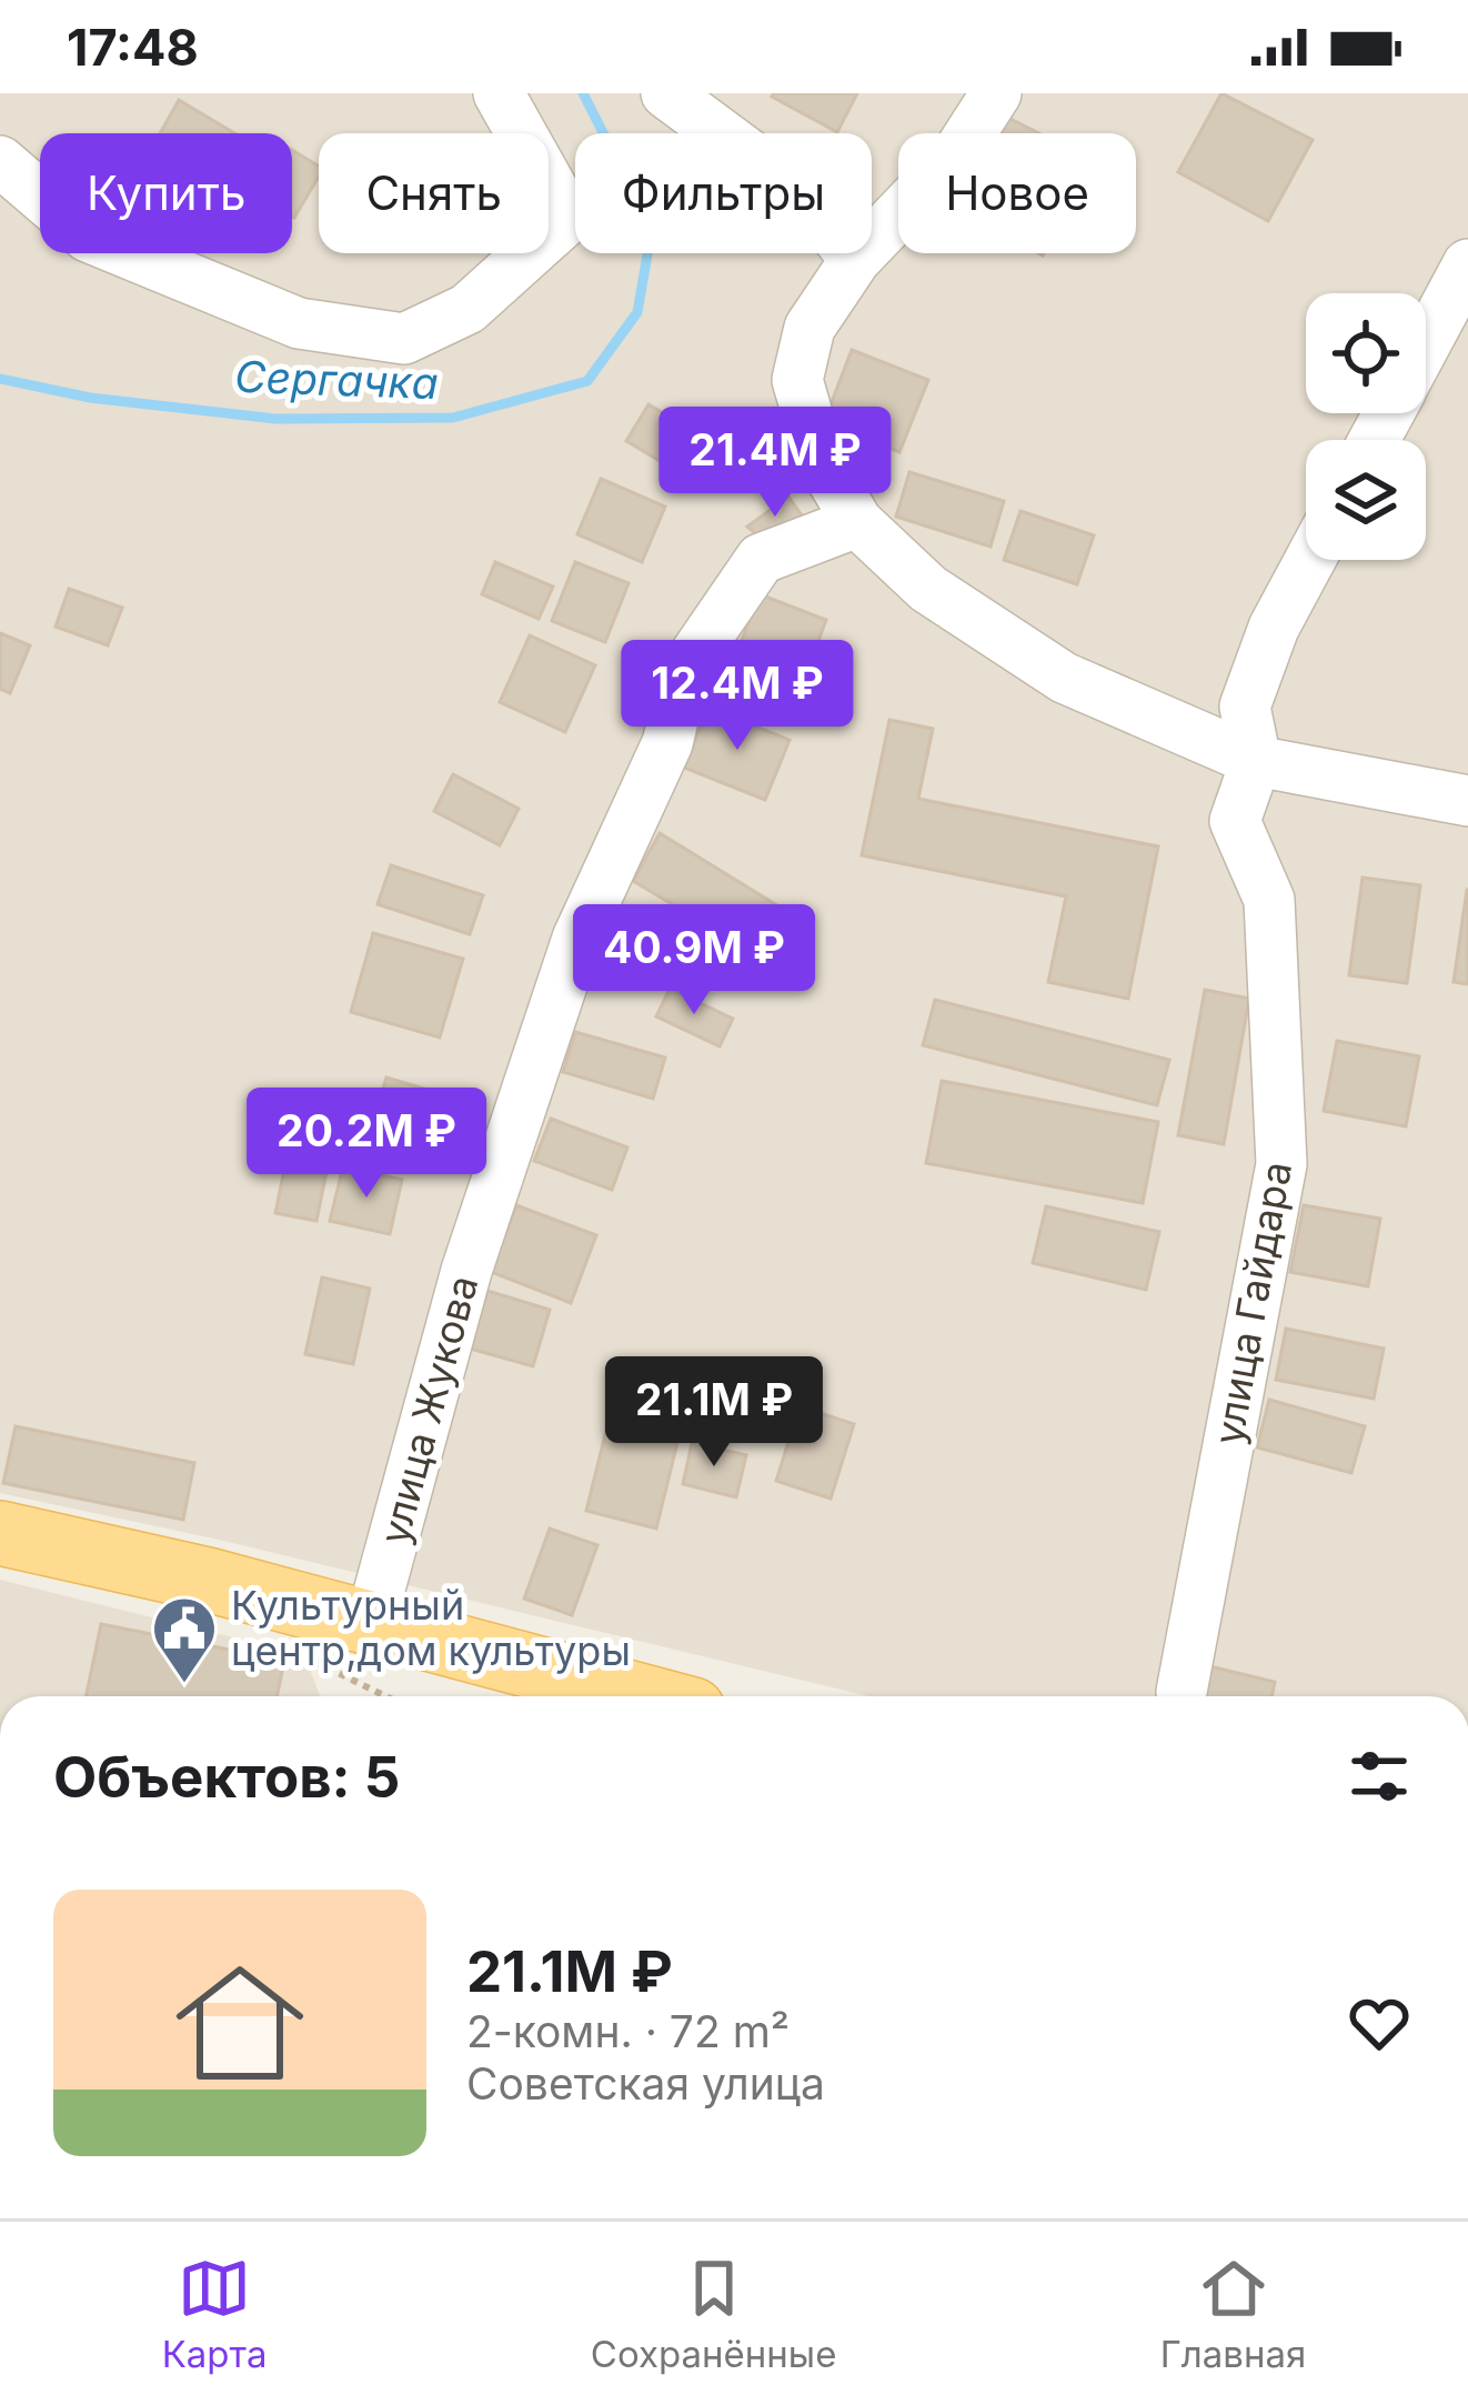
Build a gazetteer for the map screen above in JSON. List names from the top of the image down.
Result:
{
  "streets": {
    "street": ["улица Гайдара", "улица Жукова"]
  },
  "water": ["Сергачка"],
  "places": {
    "public building": ["Культурный центр,дом культуры"]
  },
  "page": {
    "status": "17:48",
    "chip": [
      "Купить",
      "Снять",
      "Фильтры",
      "Новое"
    ],
    "price": [
      "21.4M ₽",
      "12.4M ₽",
      "40.9M ₽",
      "20.2M ₽",
      "21.1M ₽"
    ],
    "heading": "Объектов: 5",
    "list": [
      {
        "name": "21.1M ₽",
        "note": "2-комн. · 72 m² · Советская улица"
      }
    ],
    "tabs": ["Карта", "Сохранённые", "Главная"]
  }
}
